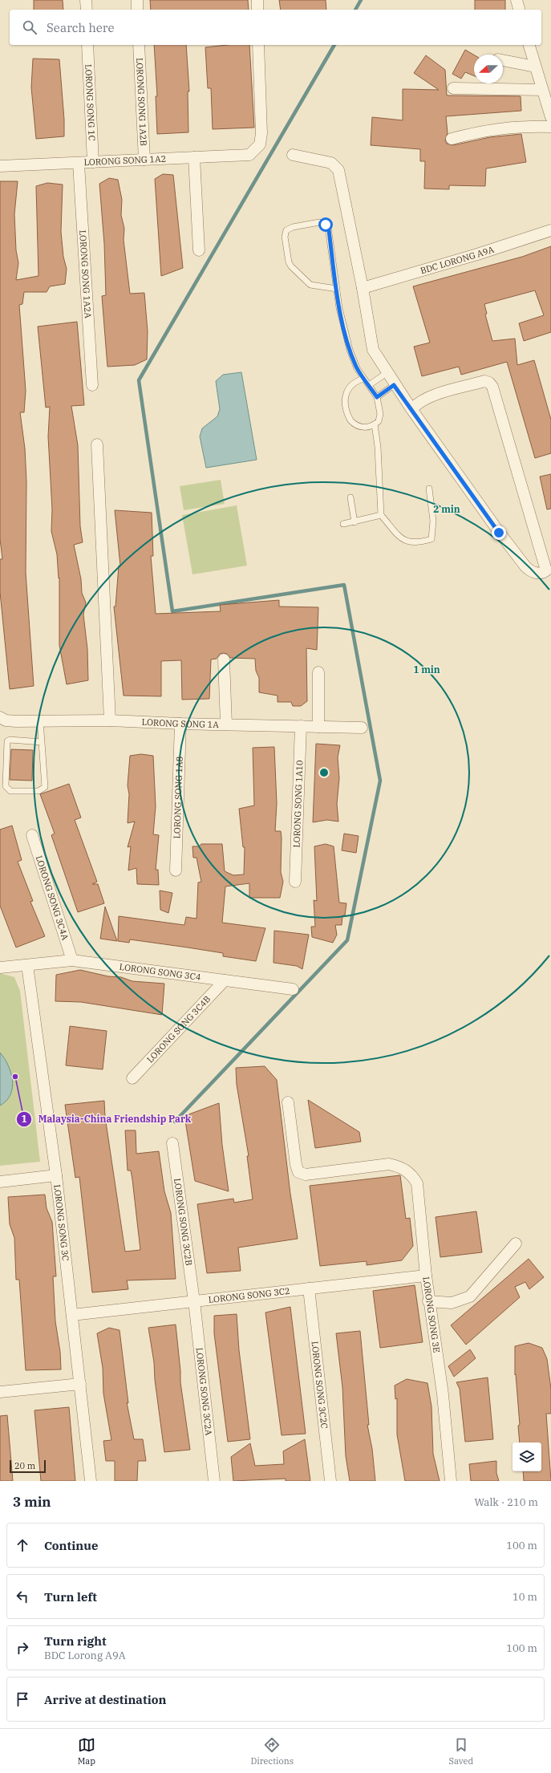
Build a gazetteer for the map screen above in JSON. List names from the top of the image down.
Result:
{
  "streets": {
    "street": [
      "LORONG SONG 1A2B",
      "LORONG SONG 1C",
      "LORONG SONG 1A2",
      "BDC LORONG A9A",
      "LORONG SONG 1A2A",
      "LORONG SONG 1A",
      "LORONG SONG 1A8",
      "LORONG SONG 1A10",
      "LORONG SONG 3C4A",
      "LORONG SONG 3C4",
      "LORONG SONG 3C4B",
      "LORONG SONG 3C",
      "LORONG SONG 3C2B",
      "LORONG SONG 3C2",
      "LORONG SONG 3E",
      "LORONG SONG 3C2C",
      "LORONG SONG 3C2A"
    ]
  },
  "crossings": [
    ["LORONG SONG 1A2B", "LORONG SONG 1A2"],
    ["LORONG SONG 1C", "LORONG SONG 1A2"],
    ["LORONG SONG 1A2", "LORONG SONG 1A2A"],
    ["LORONG SONG 1A", "LORONG SONG 1A8"],
    ["LORONG SONG 1A", "LORONG SONG 1A10"],
    ["LORONG SONG 3C4A", "LORONG SONG 3C4"],
    ["LORONG SONG 3C4", "LORONG SONG 3C4B"],
    ["LORONG SONG 3C4", "LORONG SONG 3C"],
    ["LORONG SONG 3C", "LORONG SONG 3C2"],
    ["LORONG SONG 3C2B", "LORONG SONG 3C2"],
    ["LORONG SONG 3C2B", "LORONG SONG 3C2A"],
    ["LORONG SONG 3C2", "LORONG SONG 3E"],
    ["LORONG SONG 3C2", "LORONG SONG 3C2C"],
    ["LORONG SONG 3C2", "LORONG SONG 3C2A"]
  ],
  "places": ["Malaysia-China Friendship Park"],
  "scale_bar": "20 m",
  "north": "left",
  "page": {
    "search": "Search here",
    "scale": "20 m",
    "heading": ["3 min", "Walk · 210 m"],
    "list": [
      ["Continue", "100 m"],
      ["Turn left", "10 m"],
      ["Turn right", "BDC Lorong A9A", "100 m"],
      "Arrive at destination"
    ],
    "nav": ["Map", "Directions", "Saved"]
  },
  "rings": ["2 min", "1 min"]
}
